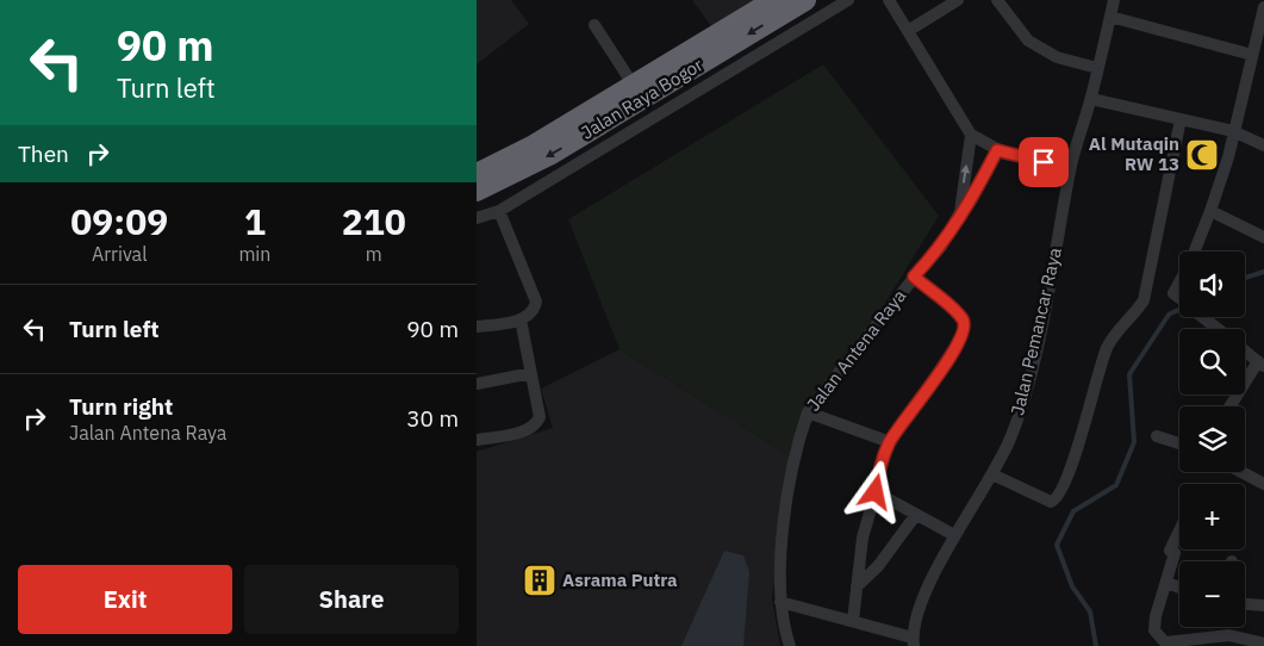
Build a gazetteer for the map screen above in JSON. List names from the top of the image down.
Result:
{
  "streets": {
    "highway": ["Jalan Raya Bogor"],
    "street": ["Jalan Pemancar Raya", "Jalan Antena Raya"]
  },
  "places": {
    "mosque": ["Al Mutaqin RW 13"],
    "building": ["Asrama Putra"]
  },
  "page": {
    "turn": ["90 m", "Turn left"],
    "then": "Then",
    "eta": [
      "09:09",
      "Arrival",
      "1",
      "min",
      "210",
      "m"
    ],
    "map_buttons": ["+", "−"],
    "list": [
      {
        "name": "Turn left",
        "value": "90 m"
      },
      {
        "name": "Turn right",
        "note": "Jalan Antena Raya",
        "value": "30 m"
      }
    ],
    "buttons": ["Exit", "Share"]
  }
}
